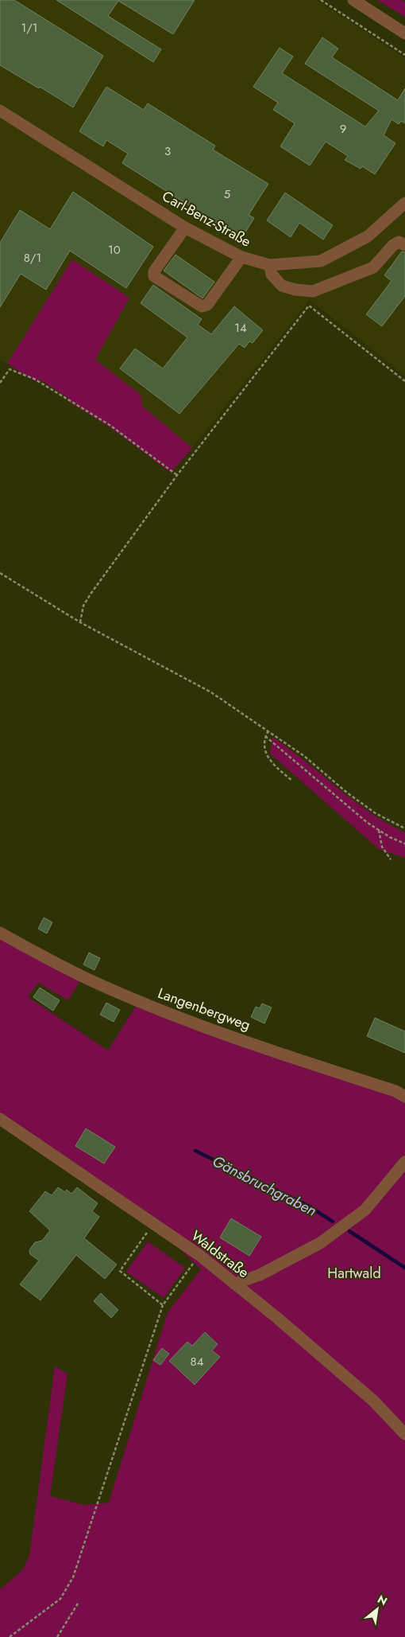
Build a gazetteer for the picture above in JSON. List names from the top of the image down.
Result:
{
  "streets": {
    "street": ["Carl-Benz-Straße", "Langenbergweg", "Waldstraße"]
  },
  "water": ["Gänsbruchgraben"],
  "parks": ["Hartwald"],
  "house_numbers": [
    "1/1",
    "9",
    "3",
    "5",
    "10",
    "8/1",
    "14",
    "84"
  ],
  "north": "top right"
}
